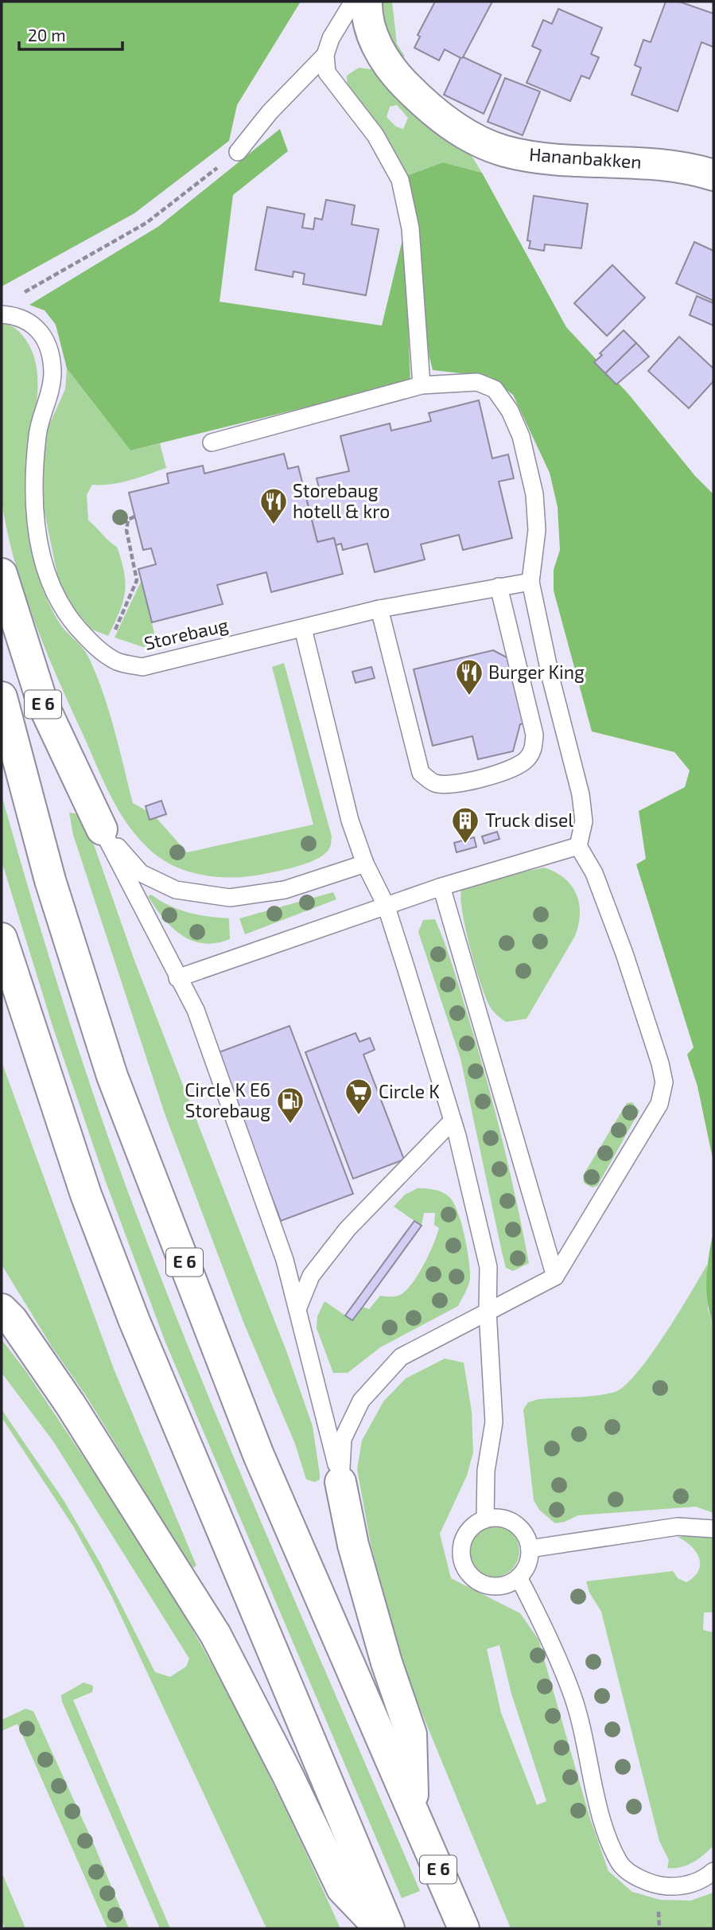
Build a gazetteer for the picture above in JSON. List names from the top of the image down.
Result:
{
  "streets": {
    "main road": ["Hananbakken", "E 6"],
    "lane": ["Storebaug"]
  },
  "places": {
    "restaurant": ["Storebaug hotell & kro", "Burger King"],
    "building": ["Truck disel"],
    "supermarket": ["Circle K"],
    "fuel station": ["Circle K E6 Storebaug"]
  },
  "scale_bar": "20 m"
}
